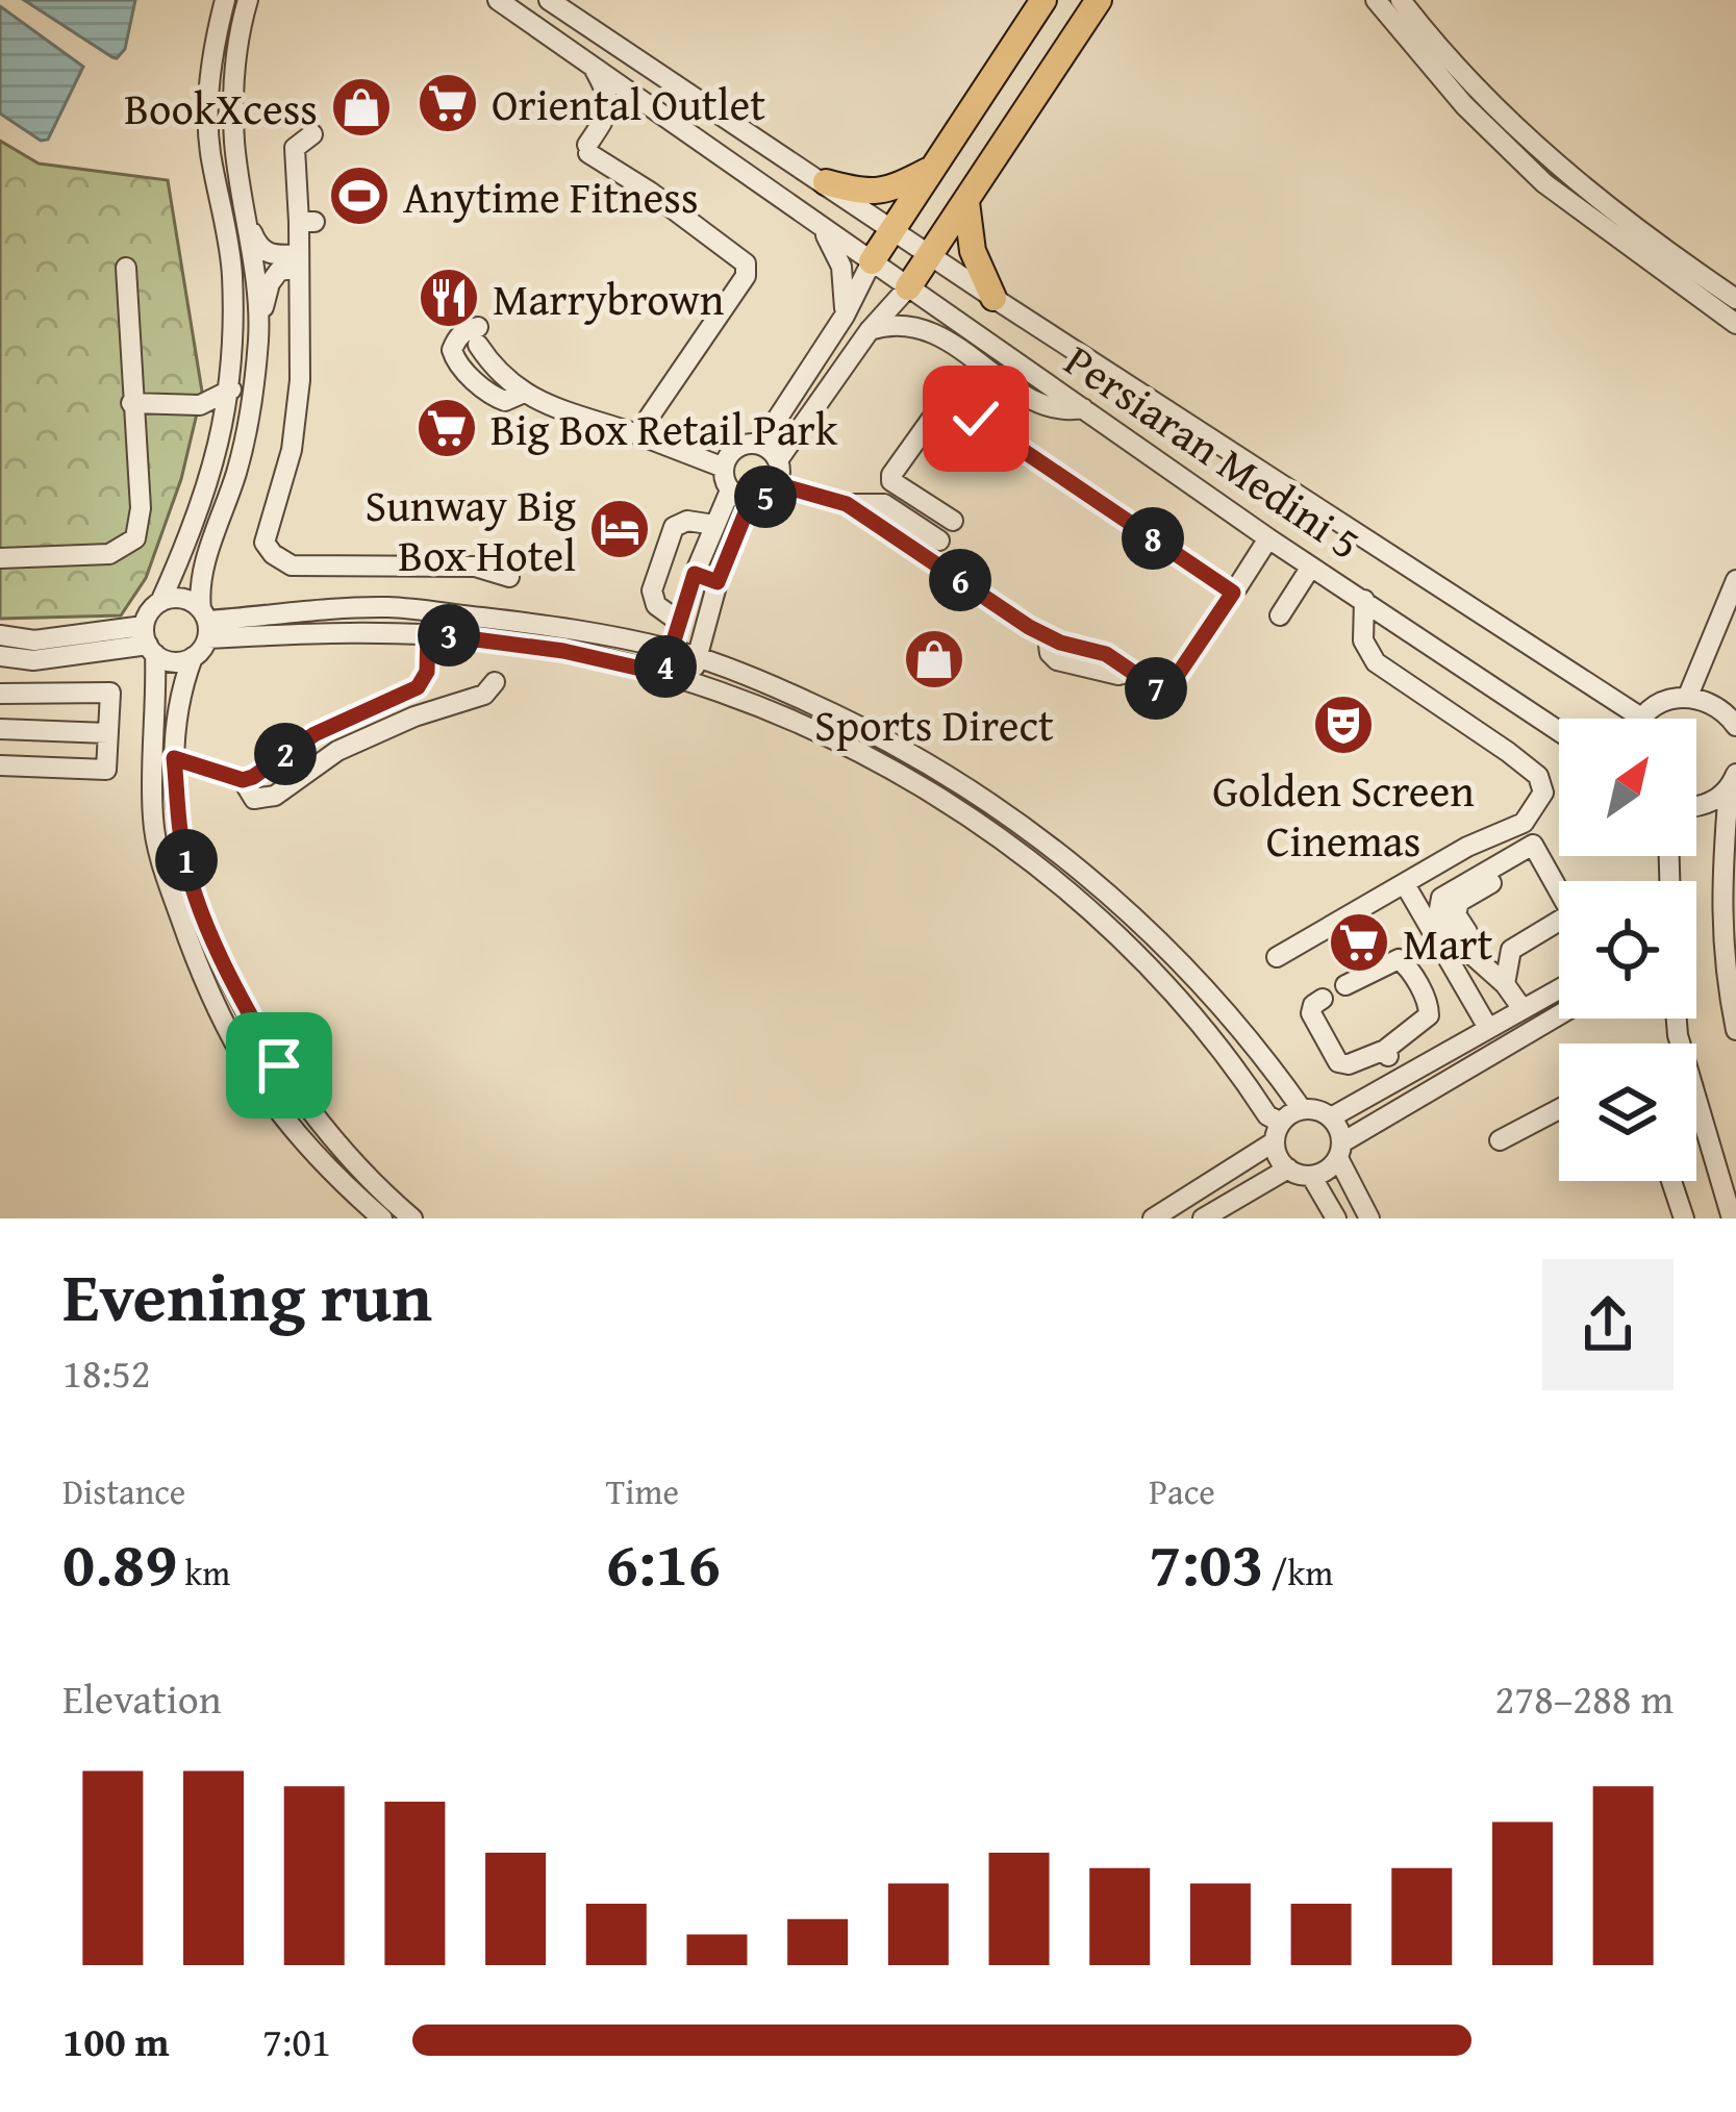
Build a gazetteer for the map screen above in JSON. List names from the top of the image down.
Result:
{
  "streets": {
    "street": ["Persiaran Medini 5"]
  },
  "places": {
    "supermarket": ["Oriental Outlet", "Big Box Retail Park", "Mart"],
    "shop": ["BookXcess", "Sports Direct"],
    "sports": ["Anytime Fitness"],
    "restaurant": ["Marrybrown"],
    "hotel": ["Sunway Big Box Hotel"],
    "theatre": ["Golden Screen Cinemas"]
  },
  "north": "top right",
  "page": {
    "pins": [
      "5",
      "8",
      "6",
      "3",
      "4",
      "7",
      "2",
      "1"
    ],
    "heading": ["Evening run", "18:52"],
    "stats": [
      ["Distance", "0.89 km"],
      ["Time", "6:16"],
      ["Pace", "7:03 /km"]
    ],
    "chart": ["Elevation", "278–288 m"],
    "list": [
      {
        "name": "100 m",
        "note": "7:01"
      }
    ]
  }
}
